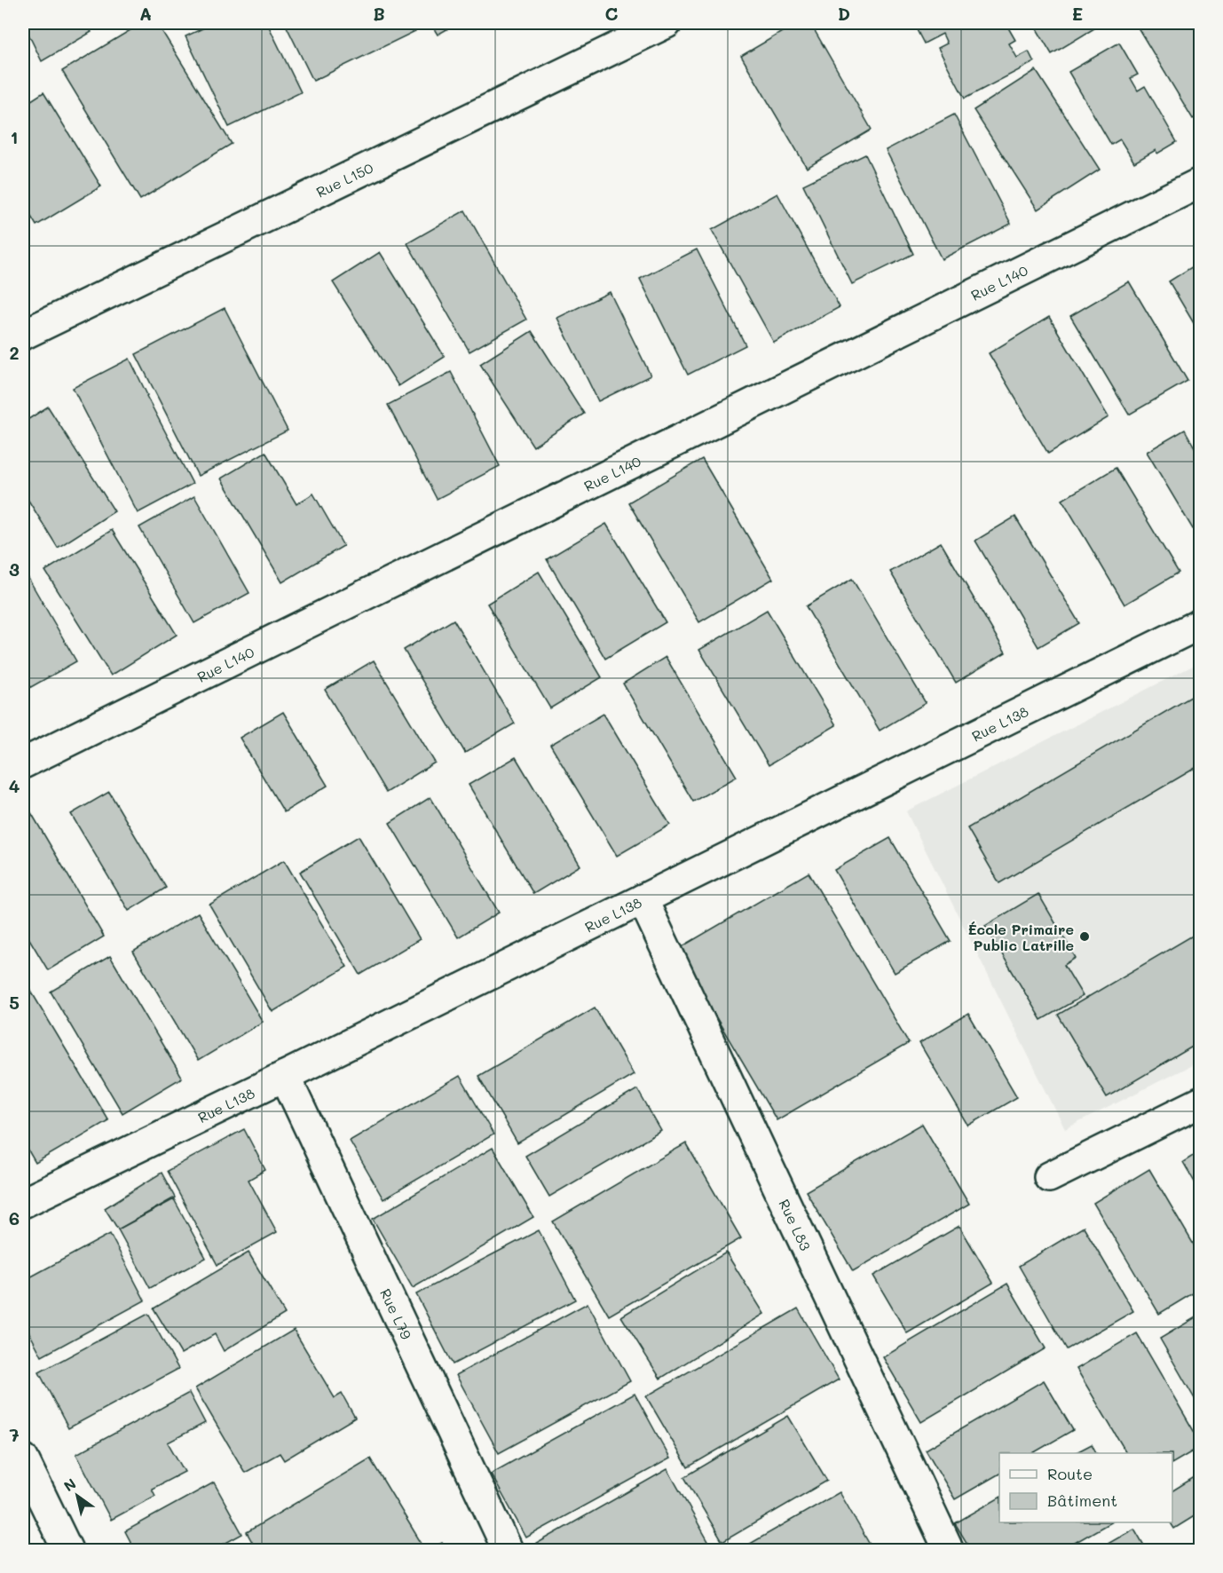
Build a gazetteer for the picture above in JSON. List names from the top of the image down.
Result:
{
  "streets": {
    "street": [
      "Rue L150",
      "Rue L140",
      "Rue L138",
      "Rue L83",
      "Rue L79"
    ]
  },
  "crossings": [
    ["Rue L138", "Rue L83"],
    ["Rue L138", "Rue L79"]
  ],
  "places": ["École Primaire Public Latrille"],
  "legend": ["Route", "Bâtiment"],
  "north": "top left",
  "grid": {
    "columns": [
      "A",
      "B",
      "C",
      "D",
      "E"
    ],
    "rows": [
      "1",
      "2",
      "3",
      "4",
      "5",
      "6",
      "7"
    ]
  }
}
